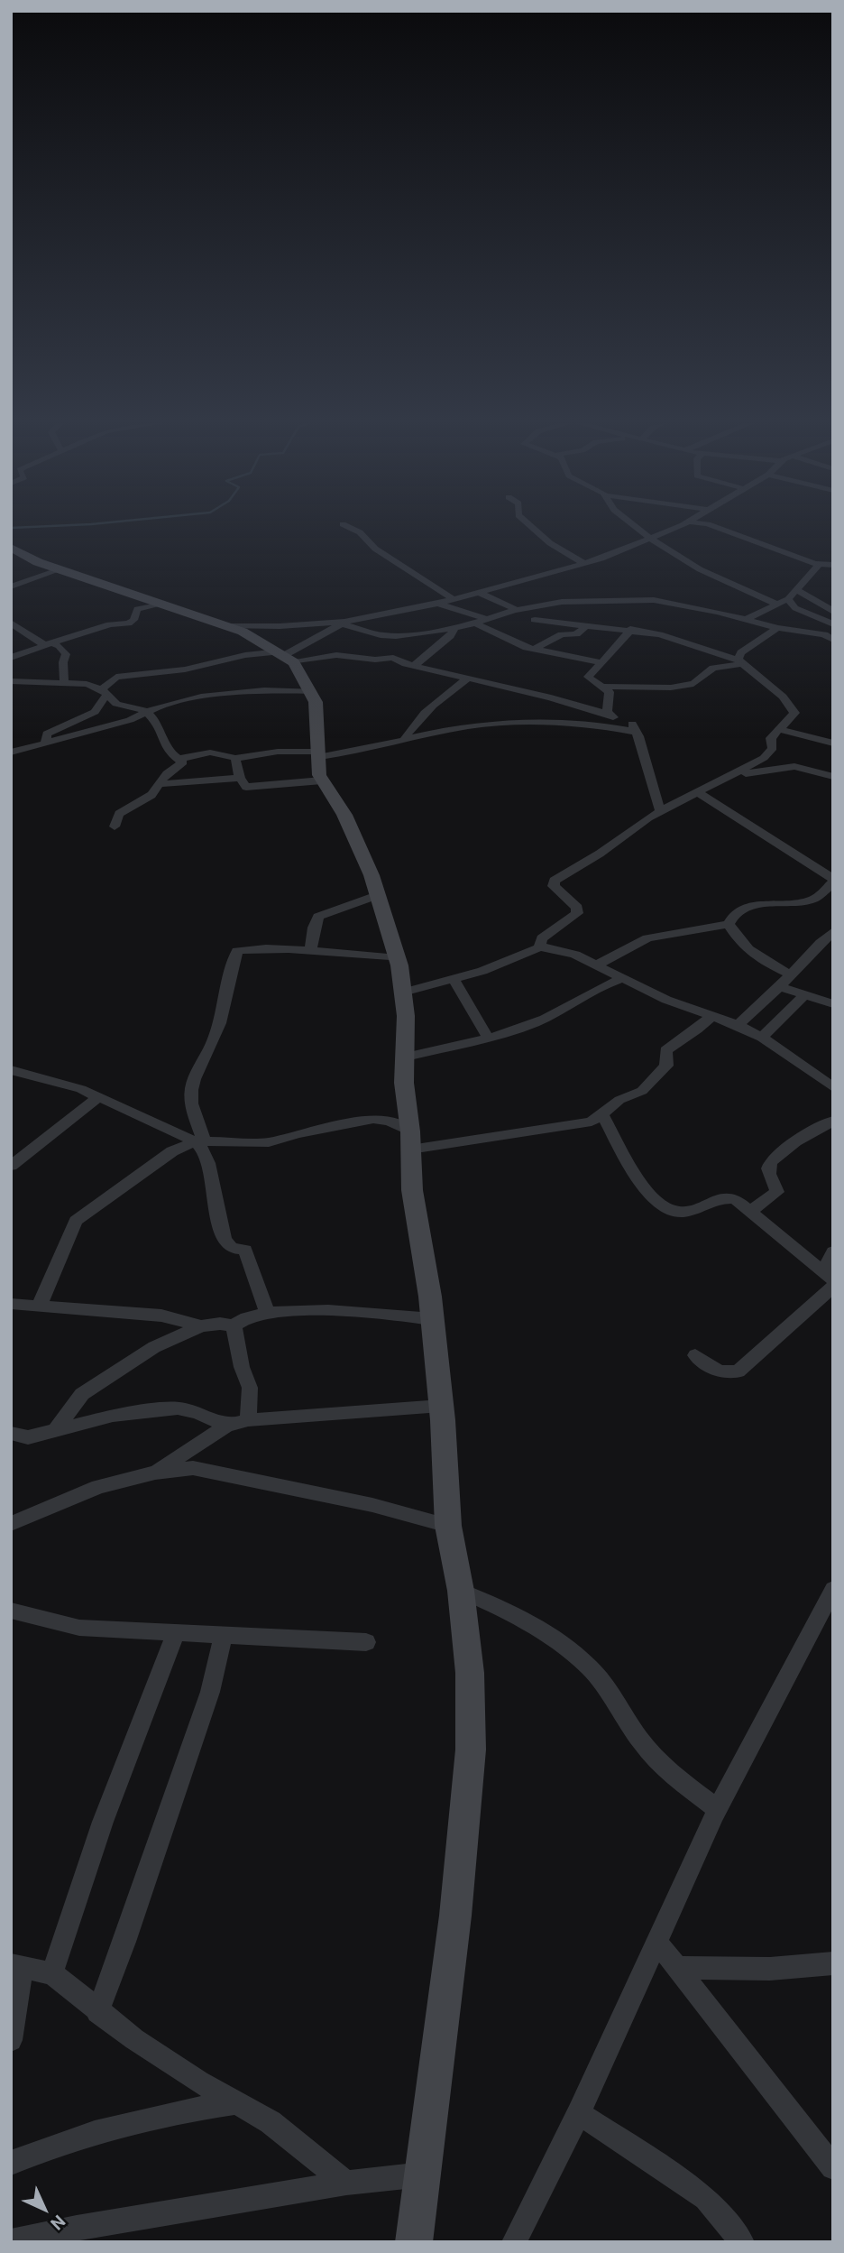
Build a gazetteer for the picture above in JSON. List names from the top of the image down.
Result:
{
  "north": "bottom right"
}
